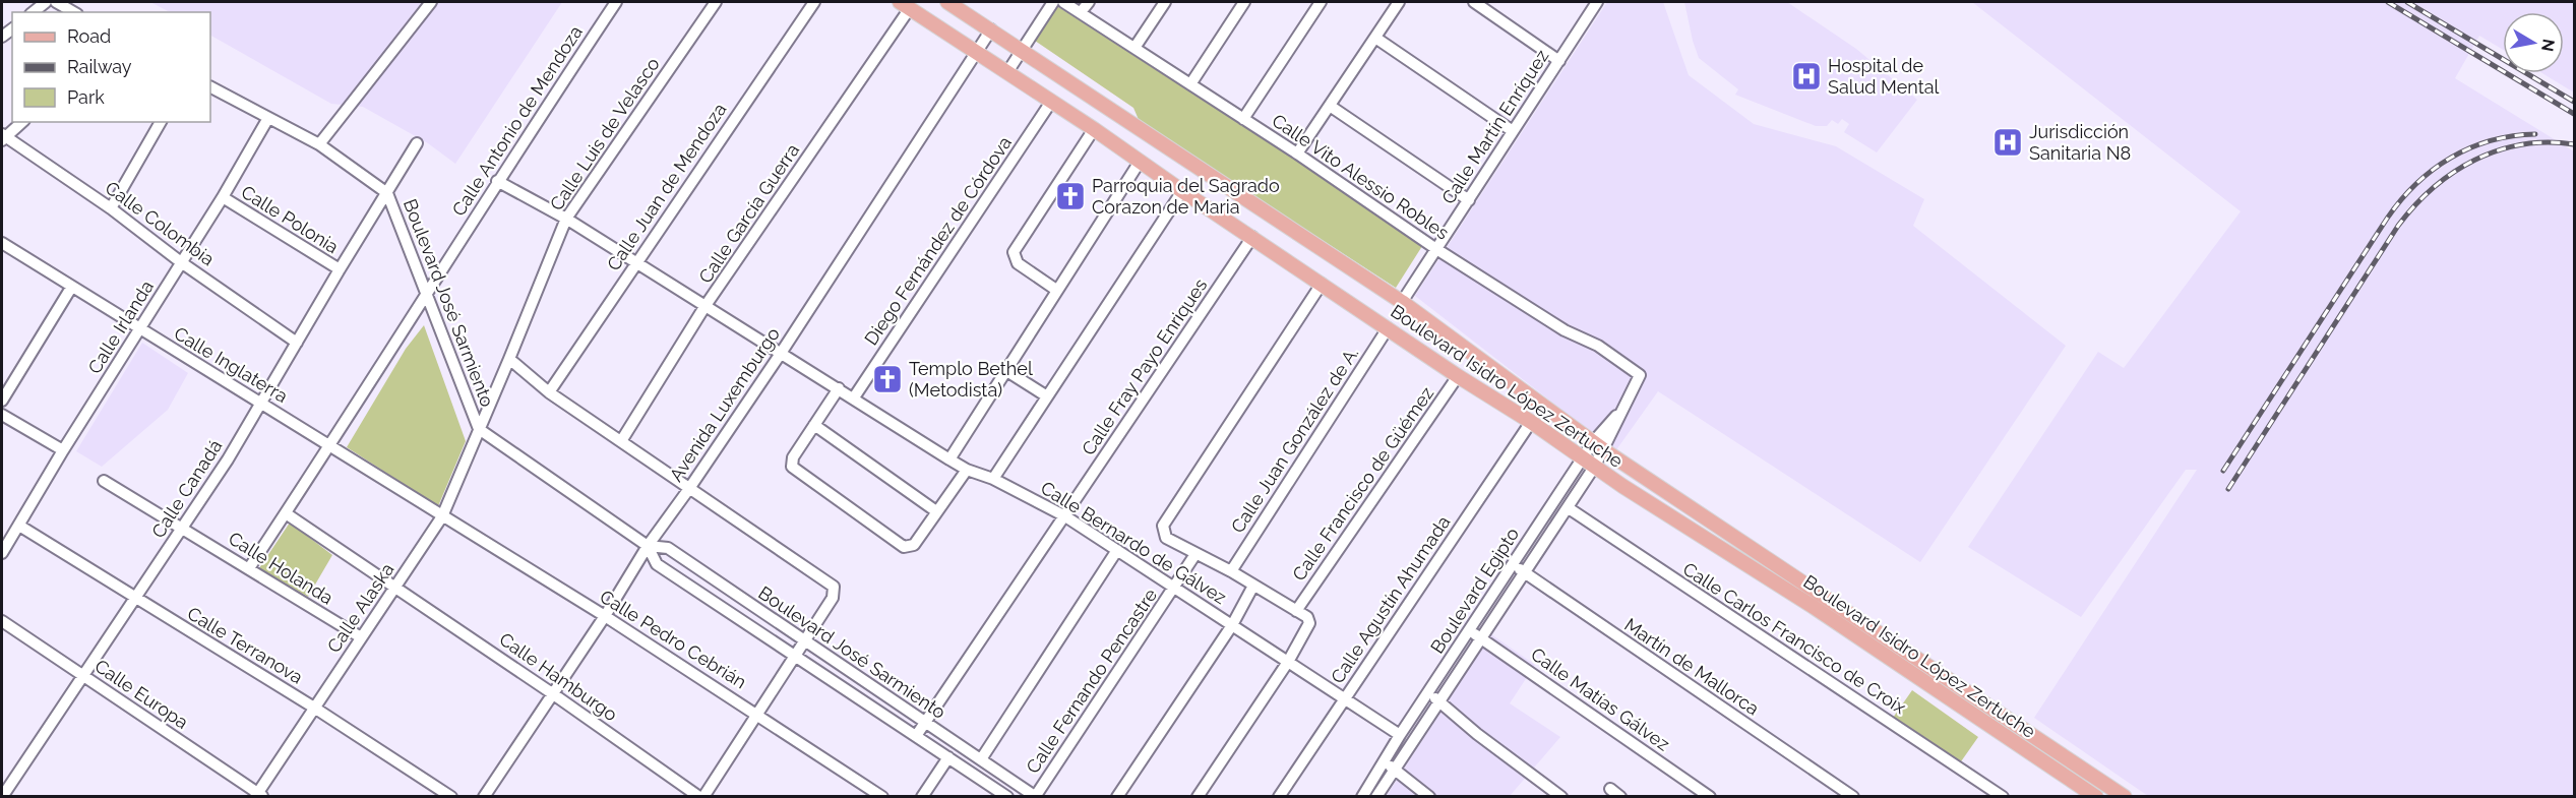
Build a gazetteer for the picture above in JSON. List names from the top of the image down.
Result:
{
  "streets": {
    "main road": ["Boulevard Isidro López Zertuche"],
    "street": [
      "Calle Antonio de Mendoza",
      "Calle Martín Enríquez",
      "Calle Luis de Velasco",
      "Calle Vito Alessio Robles",
      "Calle Juan de Mendoza",
      "Calle García Guerra",
      "Calle Polonia",
      "Calle Colombia",
      "Diego Fernández de Córdova",
      "Boulevard José Sarmiento",
      "Calle Irlanda",
      "Calle Inglaterra",
      "Calle Fray Payo Enriques",
      "Avenida Luxemburgo",
      "Calle Juan González de A.",
      "Calle Francisco de Güémez",
      "Calle Canadá",
      "Calle Bernardo de Gálvez",
      "Calle Holanda",
      "Boulevard Egipto",
      "Calle Agustín Ahumada",
      "Calle Alaska",
      "Calle Carlos Francisco de Croix",
      "Calle Pedro Cebrián",
      "Calle Terranova",
      "Martín de Mallorca",
      "Calle Hamburgo",
      "Calle Fernando Pencastre",
      "Calle Europa",
      "Calle Matías Gálvez"
    ]
  },
  "crossings": [
    ["Calle Antonio de Mendoza", "Boulevard José Sarmiento"],
    ["Calle Antonio de Mendoza", "Calle Inglaterra"],
    ["Calle Antonio de Mendoza", "Calle Bernardo de Gálvez"],
    ["Calle Antonio de Mendoza", "Calle Holanda"],
    ["Calle Antonio de Mendoza", "Calle Hamburgo"],
    ["Calle Martín Enríquez", "Calle Vito Alessio Robles"],
    ["Calle Martín Enríquez", "Boulevard Isidro López Zertuche"],
    ["Calle Luis de Velasco", "Boulevard José Sarmiento"],
    ["Calle Luis de Velasco", "Calle Bernardo de Gálvez"],
    ["Calle Luis de Velasco", "Calle Alaska"],
    ["Calle Vito Alessio Robles", "Boulevard Egipto"],
    ["Calle Juan de Mendoza", "Calle Bernardo de Gálvez"],
    ["Calle García Guerra", "Boulevard Isidro López Zertuche"],
    ["Calle García Guerra", "Calle Bernardo de Gálvez"],
    ["Calle Polonia", "Calle Irlanda"],
    ["Calle Polonia", "Calle Canadá"],
    ["Calle Colombia", "Calle Irlanda"],
    ["Calle Colombia", "Calle Canadá"],
    ["Diego Fernández de Córdova", "Boulevard Isidro López Zertuche"],
    ["Diego Fernández de Córdova", "Calle Bernardo de Gálvez"],
    ["Boulevard José Sarmiento", "Calle Irlanda"],
    ["Boulevard José Sarmiento", "Calle Fray Payo Enriques"],
    ["Boulevard José Sarmiento", "Avenida Luxemburgo"],
    ["Boulevard José Sarmiento", "Calle Canadá"],
    ["Boulevard José Sarmiento", "Calle Alaska"],
    ["Boulevard José Sarmiento", "Calle Fernando Pencastre"],
    ["Calle Irlanda", "Calle Inglaterra"],
    ["Calle Irlanda", "Calle Terranova"],
    ["Calle Inglaterra", "Calle Canadá"],
    ["Calle Inglaterra", "Calle Alaska"],
    ["Calle Inglaterra", "Calle Pedro Cebrián"],
    ["Calle Fray Payo Enriques", "Boulevard Isidro López Zertuche"],
    ["Calle Fray Payo Enriques", "Calle Bernardo de Gálvez"],
    ["Boulevard Isidro López Zertuche", "Avenida Luxemburgo"],
    ["Boulevard Isidro López Zertuche", "Calle Juan González de A."],
    ["Boulevard Isidro López Zertuche", "Calle Francisco de Güémez"],
    ["Boulevard Isidro López Zertuche", "Boulevard Egipto"],
    ["Boulevard Isidro López Zertuche", "Calle Agustín Ahumada"],
    ["Avenida Luxemburgo", "Calle Bernardo de Gálvez"],
    ["Avenida Luxemburgo", "Calle Pedro Cebrián"],
    ["Avenida Luxemburgo", "Calle Hamburgo"],
    ["Calle Canadá", "Calle Holanda"],
    ["Calle Canadá", "Calle Terranova"],
    ["Calle Canadá", "Calle Europa"],
    ["Calle Bernardo de Gálvez", "Boulevard Egipto"],
    ["Calle Bernardo de Gálvez", "Calle Agustín Ahumada"],
    ["Calle Bernardo de Gálvez", "Calle Fernando Pencastre"],
    ["Calle Holanda", "Calle Alaska"],
    ["Boulevard Egipto", "Calle Carlos Francisco de Croix"],
    ["Boulevard Egipto", "Martín de Mallorca"],
    ["Boulevard Egipto", "Calle Matías Gálvez"],
    ["Calle Alaska", "Calle Pedro Cebrián"],
    ["Calle Alaska", "Calle Terranova"],
    ["Calle Alaska", "Calle Hamburgo"],
    ["Calle Alaska", "Calle Europa"]
  ],
  "places": {
    "hospital": ["Hospital de Salud Mental", "Jurisdicción Sanitaria N8"],
    "church": ["Parroquia del Sagrado Corazon de Maria", "Templo Bethel (Metodista)"]
  },
  "legend": ["Road", "Railway", "Park"],
  "north": "right"
}
